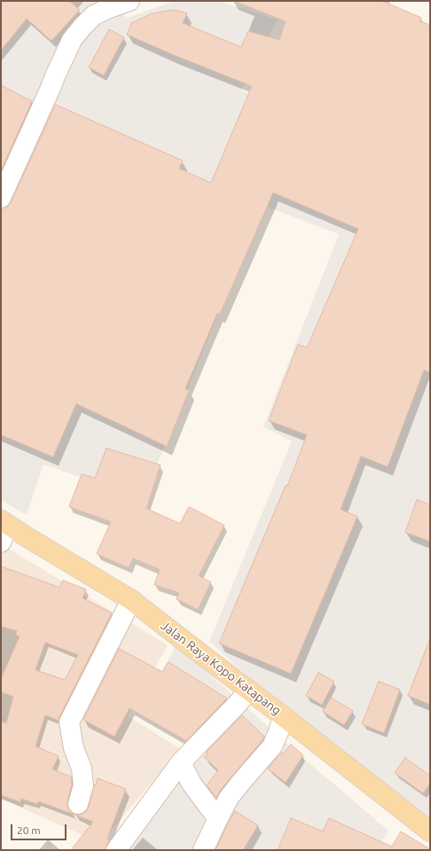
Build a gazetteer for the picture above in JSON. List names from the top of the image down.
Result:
{
  "streets": {
    "main road": ["Jalan Raya Kopo Katapang"]
  },
  "scale_bar": "20 m"
}
